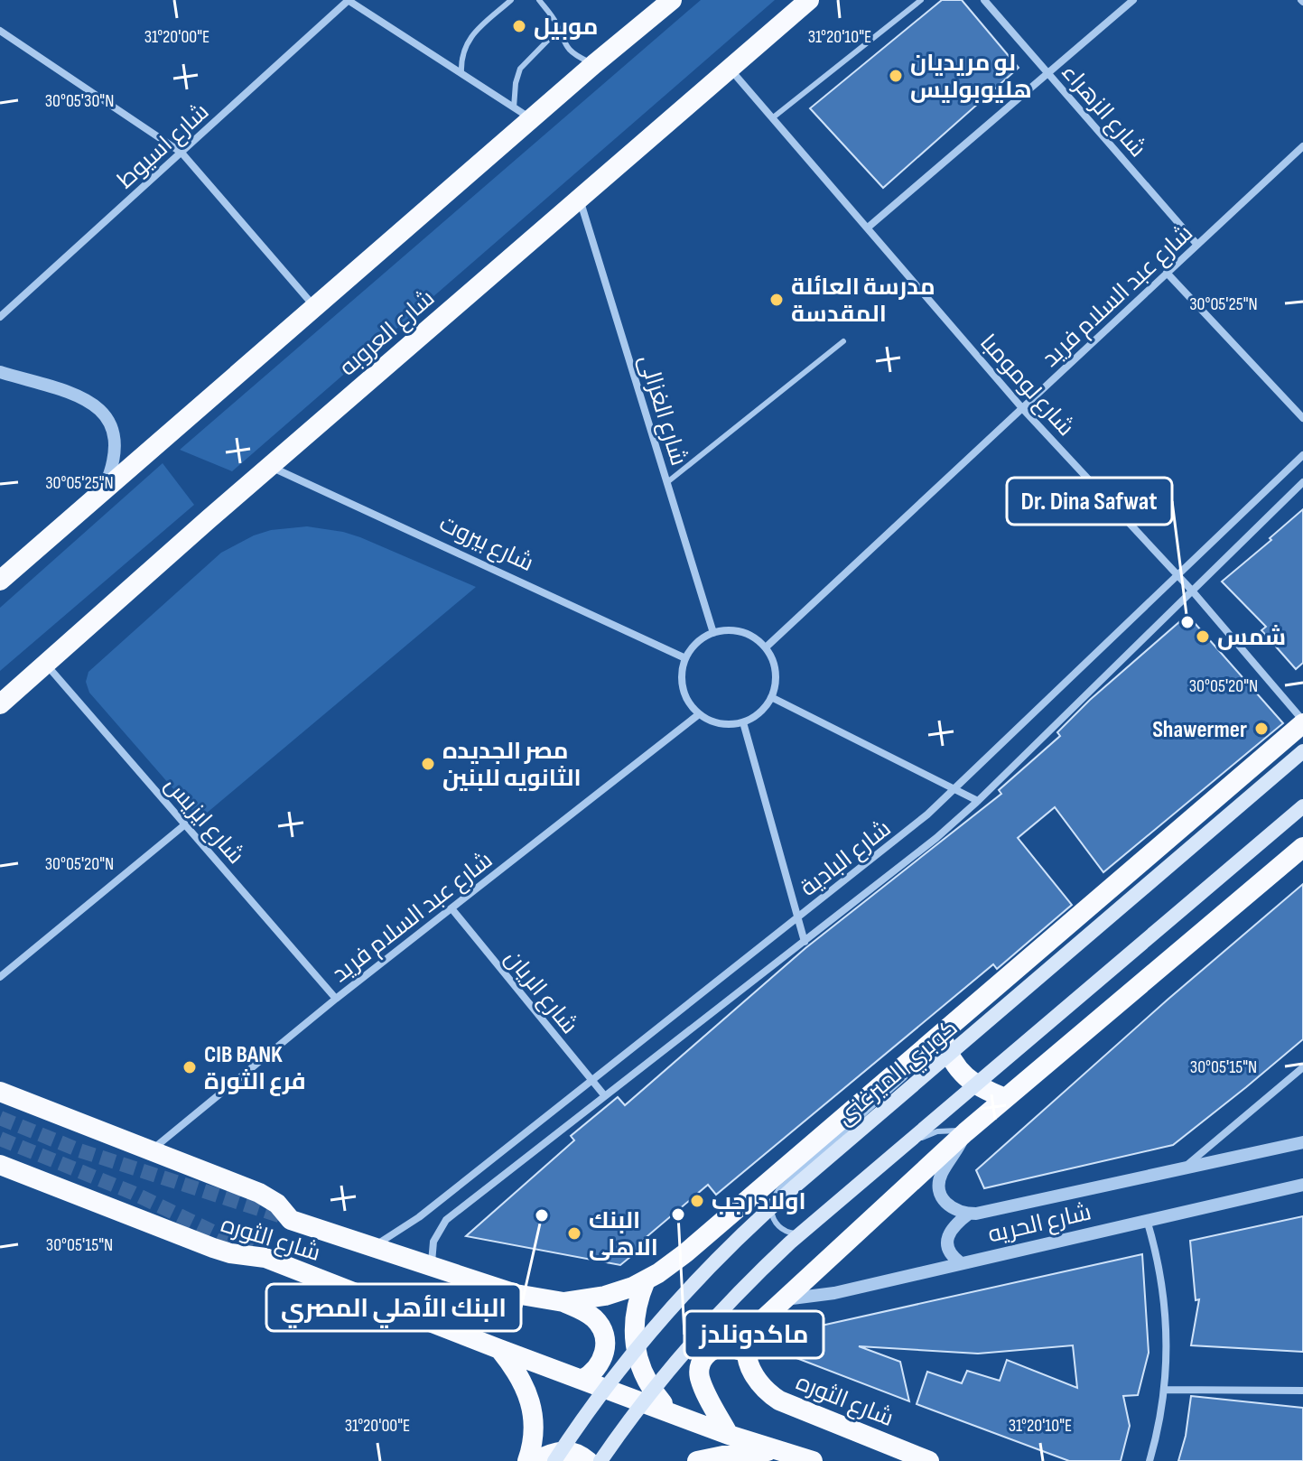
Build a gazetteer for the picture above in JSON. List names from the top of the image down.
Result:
{
  "streets": {
    "highway": ["شارع العروبه", "شارع الثوره"],
    "main road": ["كوبري الميرغنى"],
    "street": [
      "شارع الزهراء",
      "شارع اسيوط",
      "شارع عبد السلام فريد",
      "شارع لومومبا",
      "شارع الغزالى",
      "شارع بيروت",
      "شارع ايزيس",
      "شارع البادية",
      "شارع الريان",
      "شارع الحريه"
    ]
  },
  "crossings": [
    ["شارع الزهراء", "شارع عبد السلام فريد"],
    ["شارع عبد السلام فريد", "شارع لومومبا"],
    ["شارع عبد السلام فريد", "شارع الغزالى"],
    ["شارع عبد السلام فريد", "شارع بيروت"],
    ["شارع عبد السلام فريد", "شارع ايزيس"],
    ["شارع عبد السلام فريد", "شارع الريان"],
    ["شارع عبد السلام فريد", "شارع الثوره"],
    ["شارع العروبه", "شارع لومومبا"],
    ["شارع العروبه", "شارع الغزالى"],
    ["شارع العروبه", "شارع بيروت"],
    ["شارع العروبه", "شارع ايزيس"],
    ["شارع لومومبا", "شارع البادية"],
    ["شارع لومومبا", "شارع الثوره"],
    ["شارع الغزالى", "شارع بيروت"],
    ["شارع البادية", "شارع الريان"],
    ["شارع البادية", "شارع الثوره"]
  ],
  "places": [
    "موبيل",
    "لو مريديان هليوبوليس",
    "مدرسة العائلة المقدسة",
    "Dr. Dina Safwat",
    "شمس",
    "Shawermer",
    "مصر الجديده الثانويه للبنين",
    "CIB BANK فرع الثورة",
    "اولاد رجب",
    "ماكدونلدز",
    "البنك الأهلي المصري",
    "البنك الاهلى"
  ],
  "coordinates": [
    "31°20'00\"E",
    "31°20'10\"E",
    "30°05'30\"N",
    "30°05'25\"N",
    "30°05'20\"N",
    "30°05'15\"N"
  ]
}
